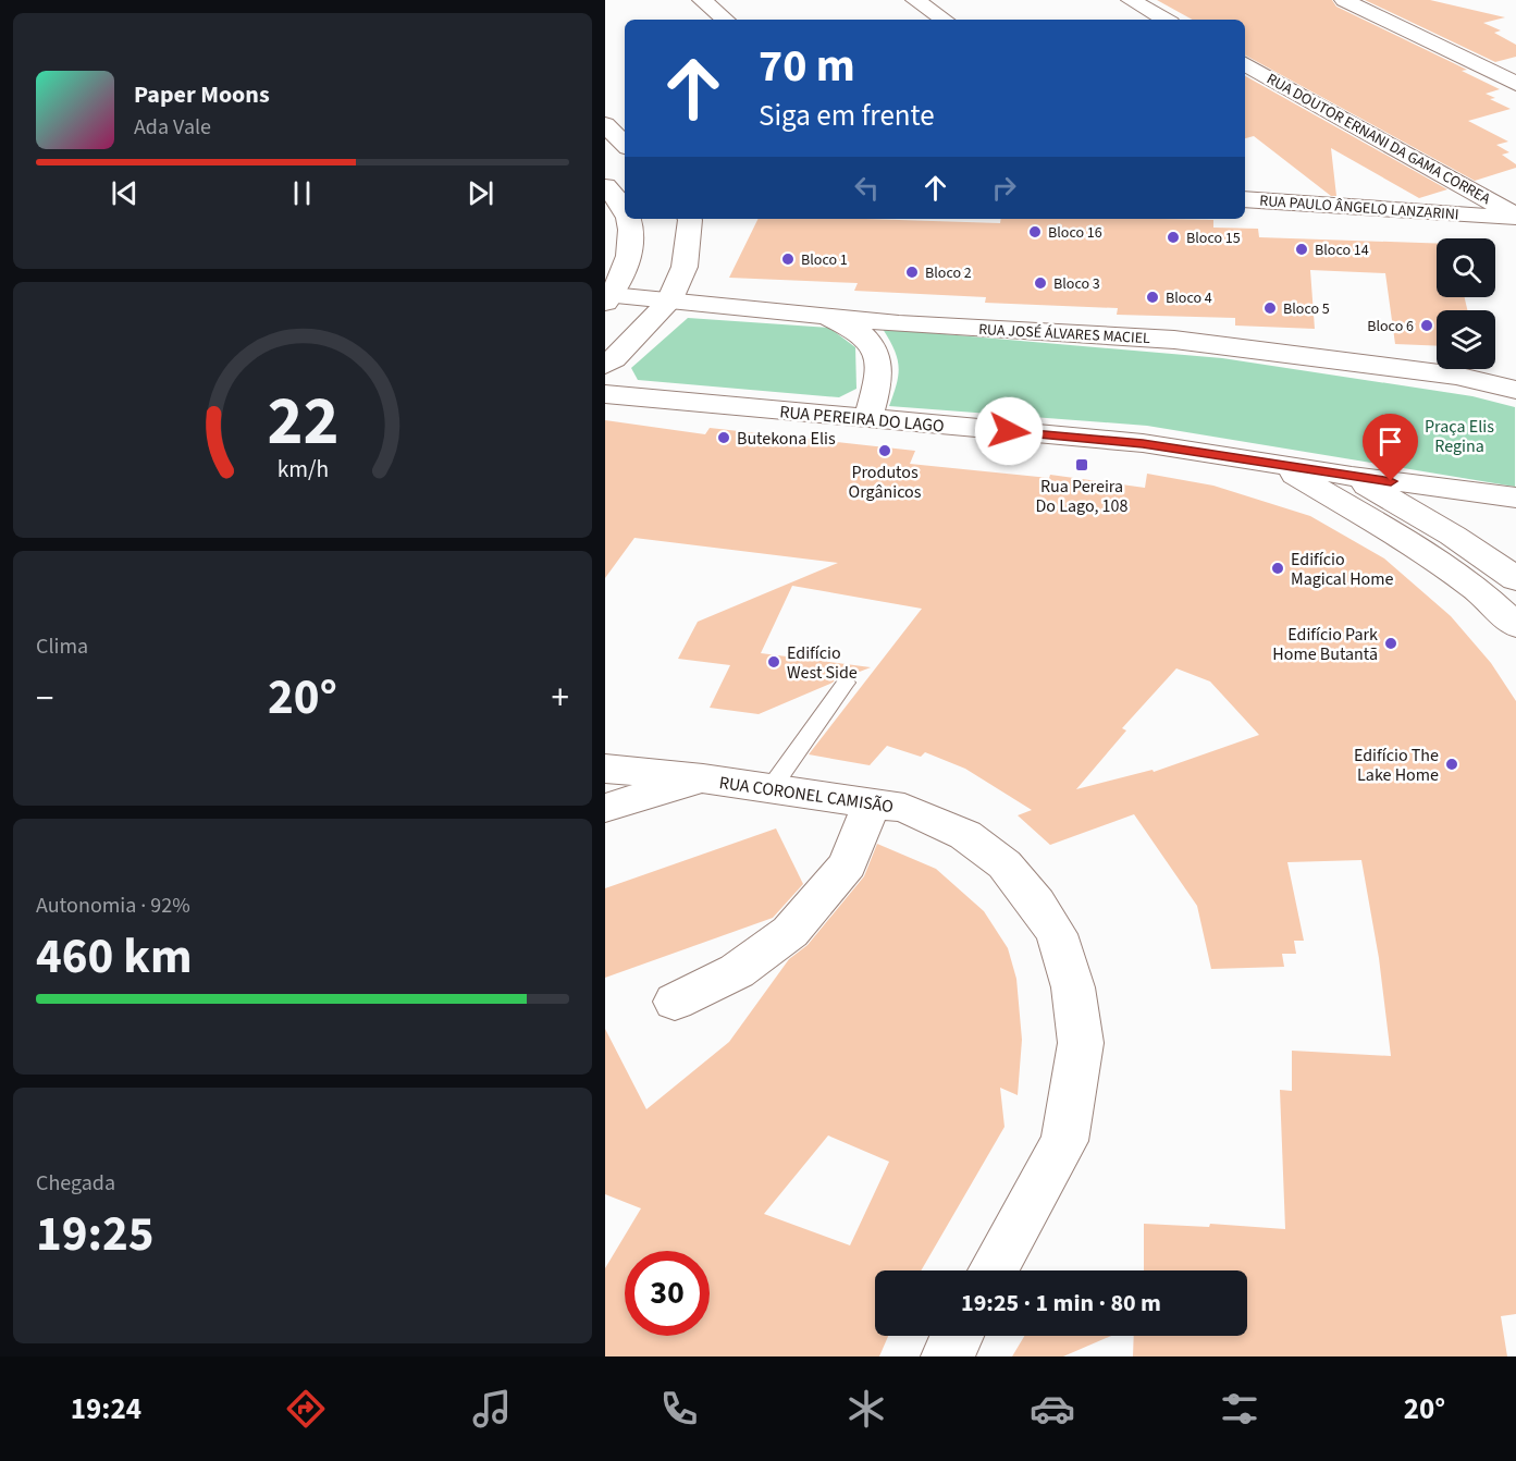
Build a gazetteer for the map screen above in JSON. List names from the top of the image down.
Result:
{
  "streets": {
    "street": [
      "RUA DOUTOR ERNANI DA GAMA CORREA",
      "RUA PAULO ÂNGELO LANZARINI",
      "RUA JOSÉ ÁLVARES MACIEL",
      "RUA PEREIRA DO LAGO",
      "RUA CORONEL CAMISÃO"
    ]
  },
  "crossings": [
    ["RUA DOUTOR ERNANI DA GAMA CORREA", "RUA PAULO ÂNGELO LANZARINI"]
  ],
  "parks": ["Praça Elis Regina"],
  "places": {
    "other": [
      "Bloco 16",
      "Bloco 15",
      "Bloco 14",
      "Bloco 1",
      "Bloco 2",
      "Bloco 3",
      "Bloco 4",
      "Bloco 5",
      "Bloco 6",
      "Butekona Elis",
      "Produtos Orgânicos",
      "Edifício Magical Home",
      "Edifício Park Home Butantã",
      "Edifício West Side",
      "Edifício The Lake Home"
    ],
    "transit": ["Rua Pereira Do Lago, 108"]
  },
  "page": {
    "turn": ["70 m", "Siga em frente"],
    "song": ["Paper Moons", "Ada Vale"],
    "tile": [
      "Clima",
      ["Autonomia · 92%", "460 km"],
      ["Chegada", "19:25"]
    ],
    "heat": ["−", "20°", "+"],
    "limit": "30",
    "trip": "19:25 · 1 min · 80 m",
    "tabs": ["19:24", "20°"],
    "gauge": ["22", "km/h"]
  }
}
